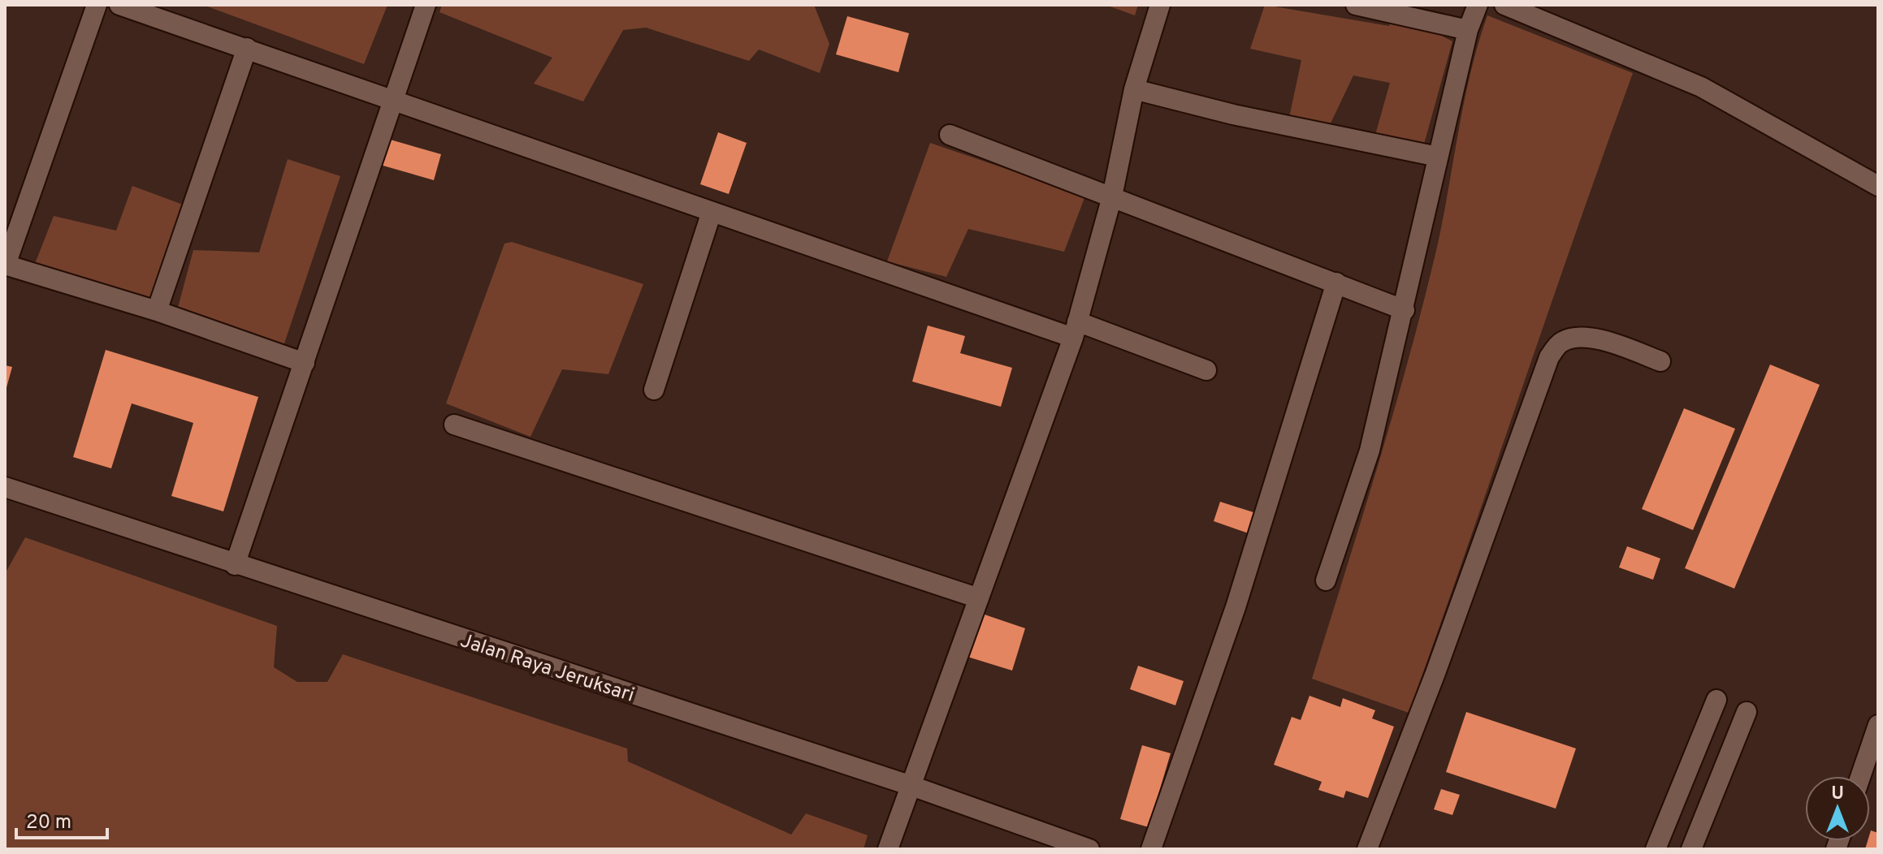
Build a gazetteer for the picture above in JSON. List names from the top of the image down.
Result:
{
  "streets": {
    "street": ["Jalan Raya Jeruksari"]
  },
  "scale_bar": "20 m",
  "north": "top"
}
